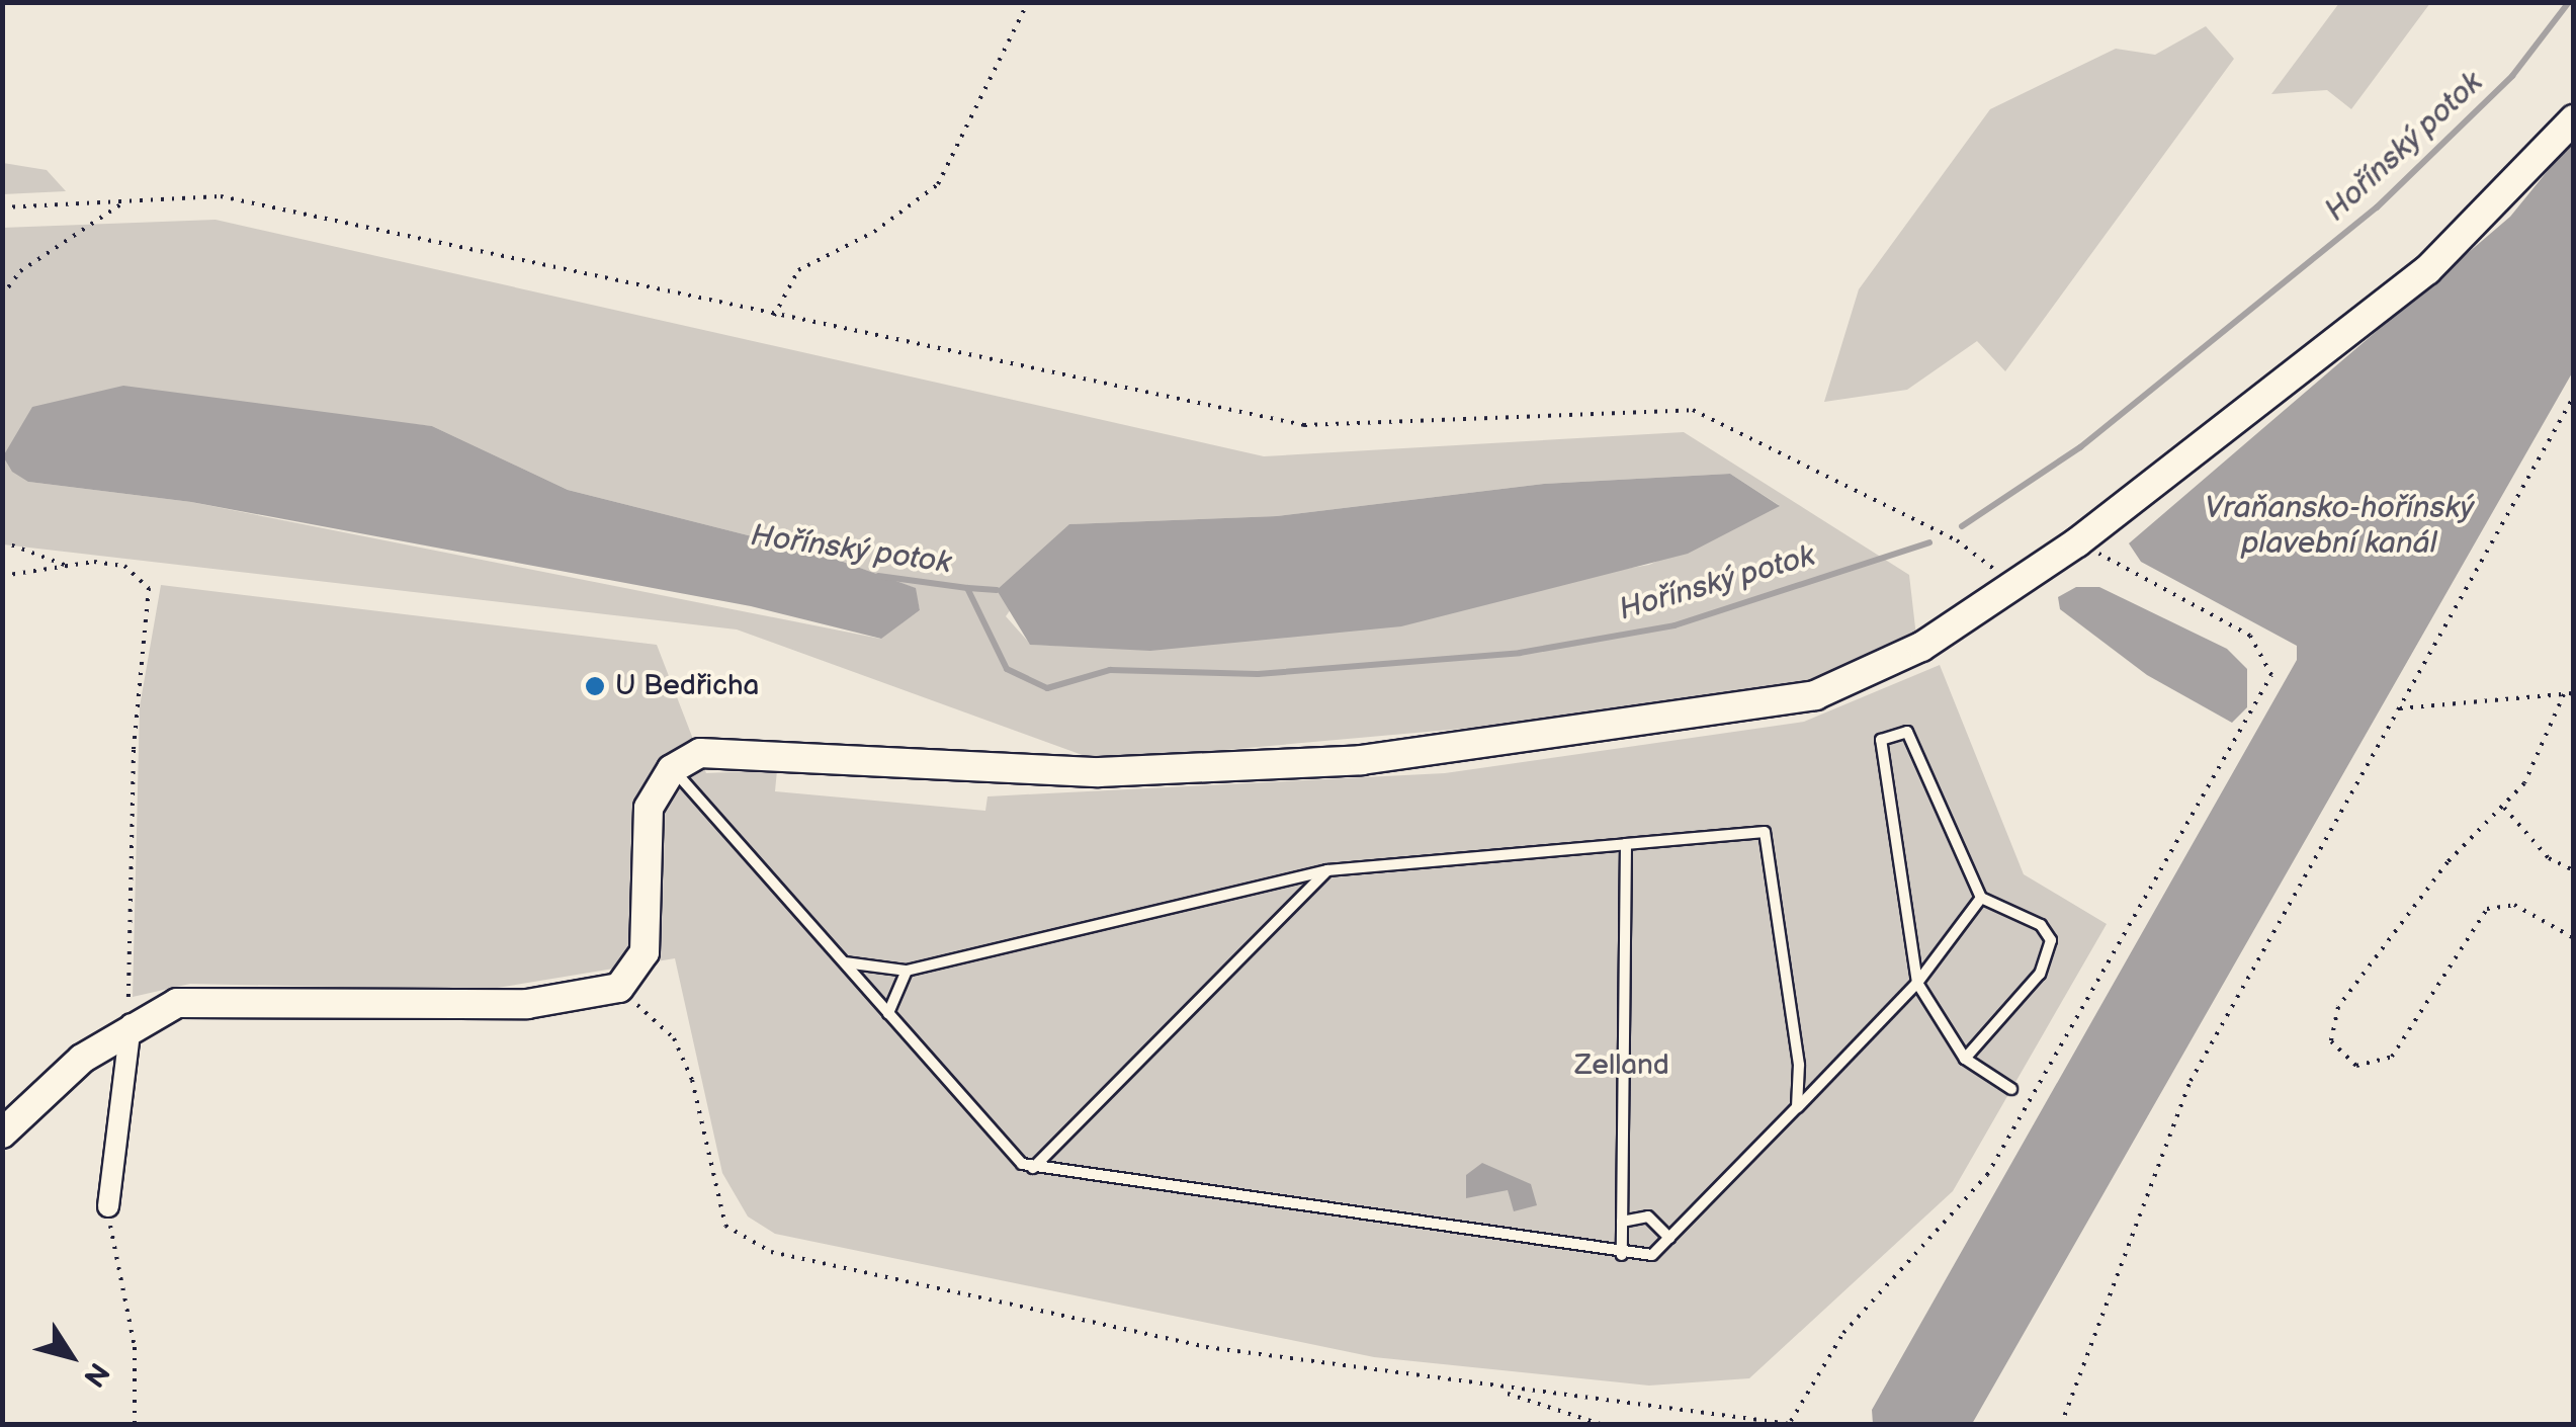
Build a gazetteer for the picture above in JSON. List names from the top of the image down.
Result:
{
  "water": ["Hořínský potok", "Vraňansko-hořínský plavební kanál"],
  "parks": ["Zelland"],
  "places": ["U Bedřicha"],
  "north": "bottom right"
}
